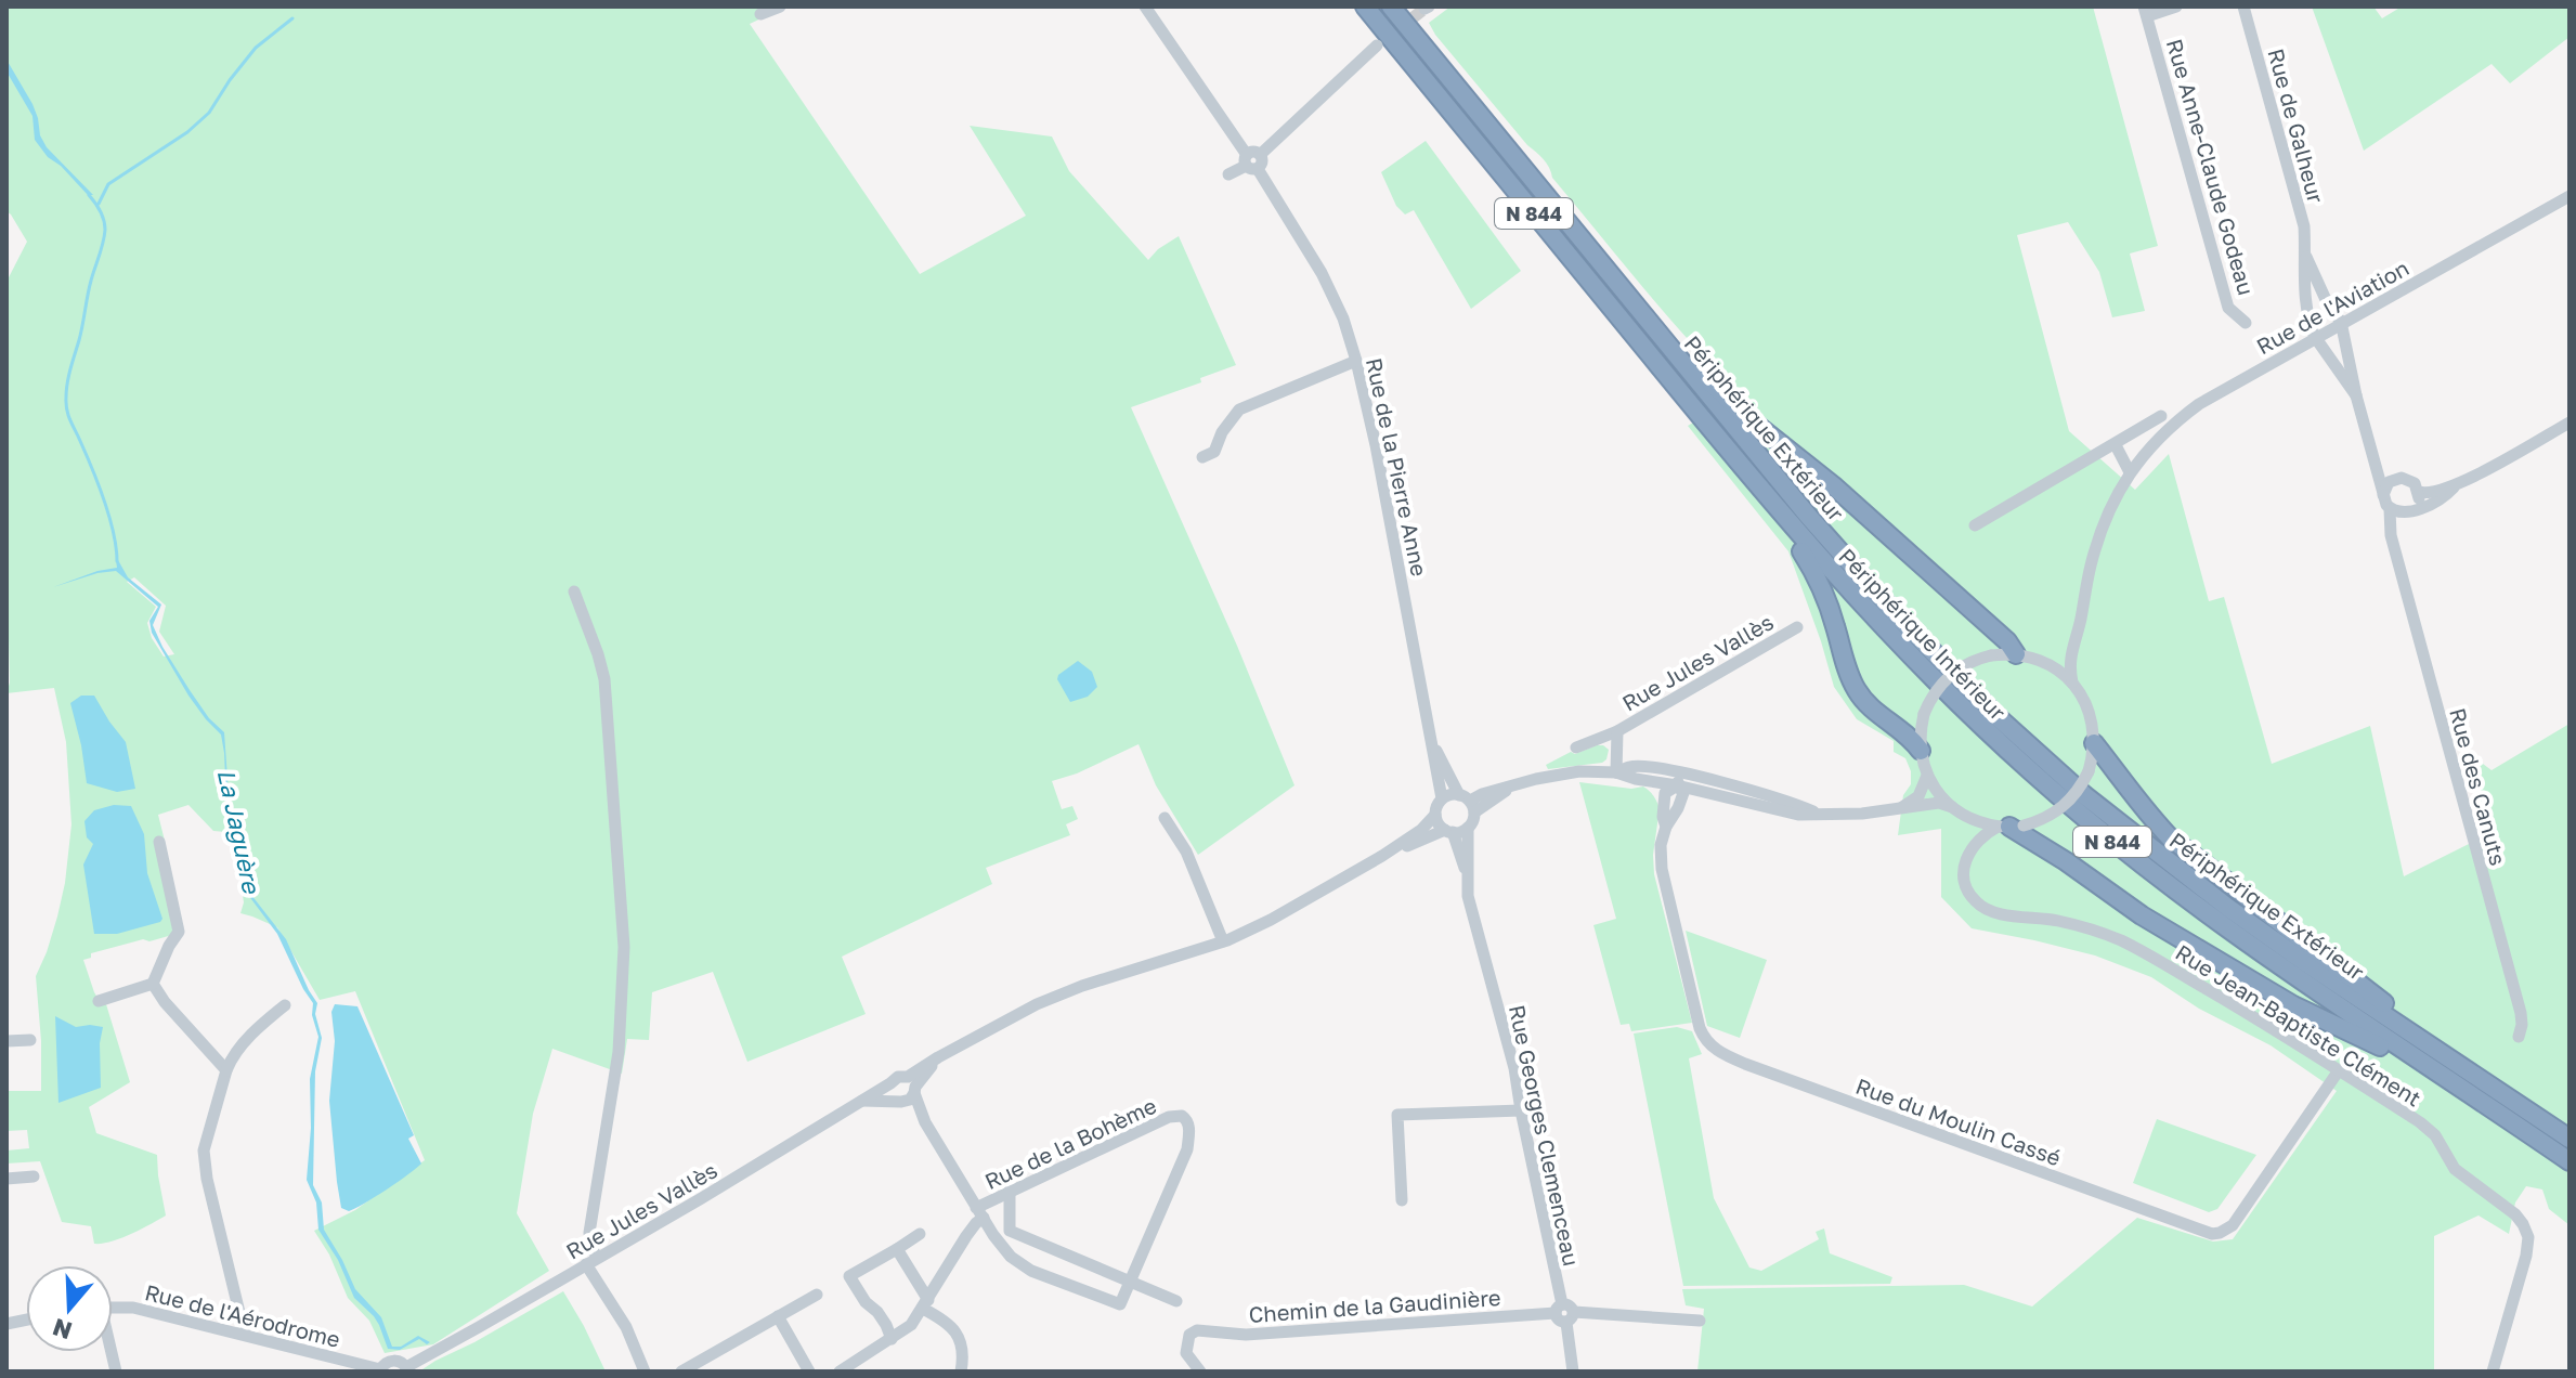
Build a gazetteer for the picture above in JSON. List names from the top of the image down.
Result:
{
  "streets": {
    "highway": ["N 844", "Périphérique Extérieur", "Périphérique Intérieur"],
    "street": [
      "Rue de Galheur",
      "Rue Anne-Claude Godeau",
      "Rue de l'Aviation",
      "Rue de la Pierre Anne",
      "Rue Jules Vallès",
      "Rue des Canuts",
      "Rue Jean-Baptiste Clément",
      "Rue du Moulin Cassé",
      "Rue Georges Clemenceau",
      "Rue de la Bohème",
      "Chemin de la Gaudinière",
      "Rue de l'Aérodrome"
    ]
  },
  "crossings": [
    ["Rue de Galheur", "Rue de l'Aviation"],
    ["Rue de l'Aviation", "Rue Jean-Baptiste Clément"],
    ["Rue de la Pierre Anne", "Rue Georges Clemenceau"],
    ["Rue Jules Vallès", "Rue de l'Aérodrome"],
    ["Rue Jean-Baptiste Clément", "Rue du Moulin Cassé"],
    ["Rue Georges Clemenceau", "Chemin de la Gaudinière"]
  ],
  "water": ["La Jaguère"],
  "north": "bottom"
}
